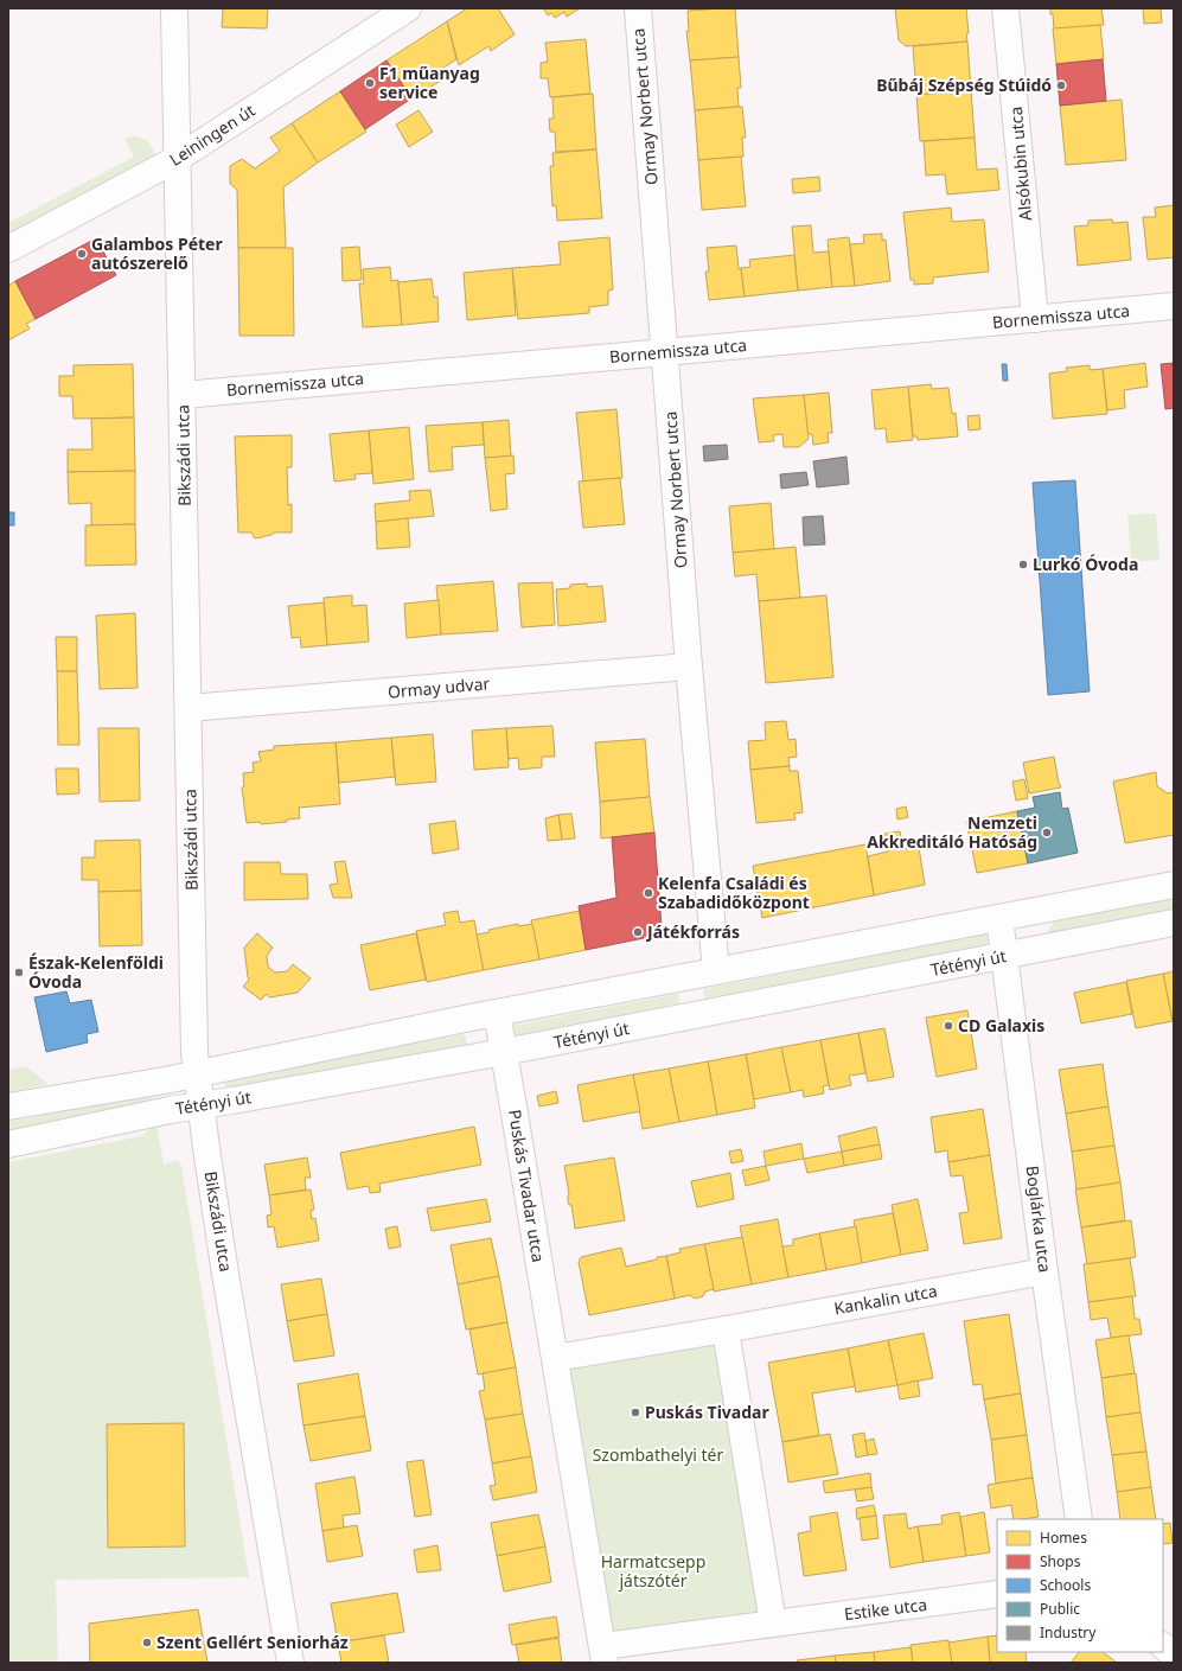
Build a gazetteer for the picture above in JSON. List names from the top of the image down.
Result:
{
  "streets": {
    "street": [
      "Ormay Norbert utca",
      "Leiningen út",
      "Alsókubin utca",
      "Bornemissza utca",
      "Bikszádi utca",
      "Ormay udvar",
      "Tétényi út",
      "Puskás Tivadar utca",
      "Boglárka utca",
      "Kankalin utca",
      "Estike utca"
    ]
  },
  "crossings": [
    ["Ormay Norbert utca", "Bornemissza utca"],
    ["Ormay Norbert utca", "Ormay udvar"],
    ["Ormay Norbert utca", "Tétényi út"],
    ["Leiningen út", "Bikszádi utca"],
    ["Alsókubin utca", "Bornemissza utca"],
    ["Bornemissza utca", "Bikszádi utca"],
    ["Bikszádi utca", "Ormay udvar"],
    ["Bikszádi utca", "Tétényi út"],
    ["Tétényi út", "Puskás Tivadar utca"],
    ["Tétényi út", "Boglárka utca"],
    ["Boglárka utca", "Kankalin utca"]
  ],
  "parks": ["Szombathelyi tér", "Harmatcsepp játszótér"],
  "places": [
    "F1 műanyag service",
    "Bűbáj Szépség Stúidó",
    "Galambos Péter autószerelő",
    "Lurkó Óvoda",
    "Nemzeti Akkreditáló Hatóság",
    "Kelenfa Családi és Szabadidőközpont",
    "Játékforrás",
    "Észak-Kelenföldi Óvoda",
    "CD Galaxis",
    "Puskás Tivadar",
    "Szent Gellért Seniorház"
  ],
  "legend": [
    "Homes",
    "Shops",
    "Schools",
    "Public",
    "Industry"
  ]
}
